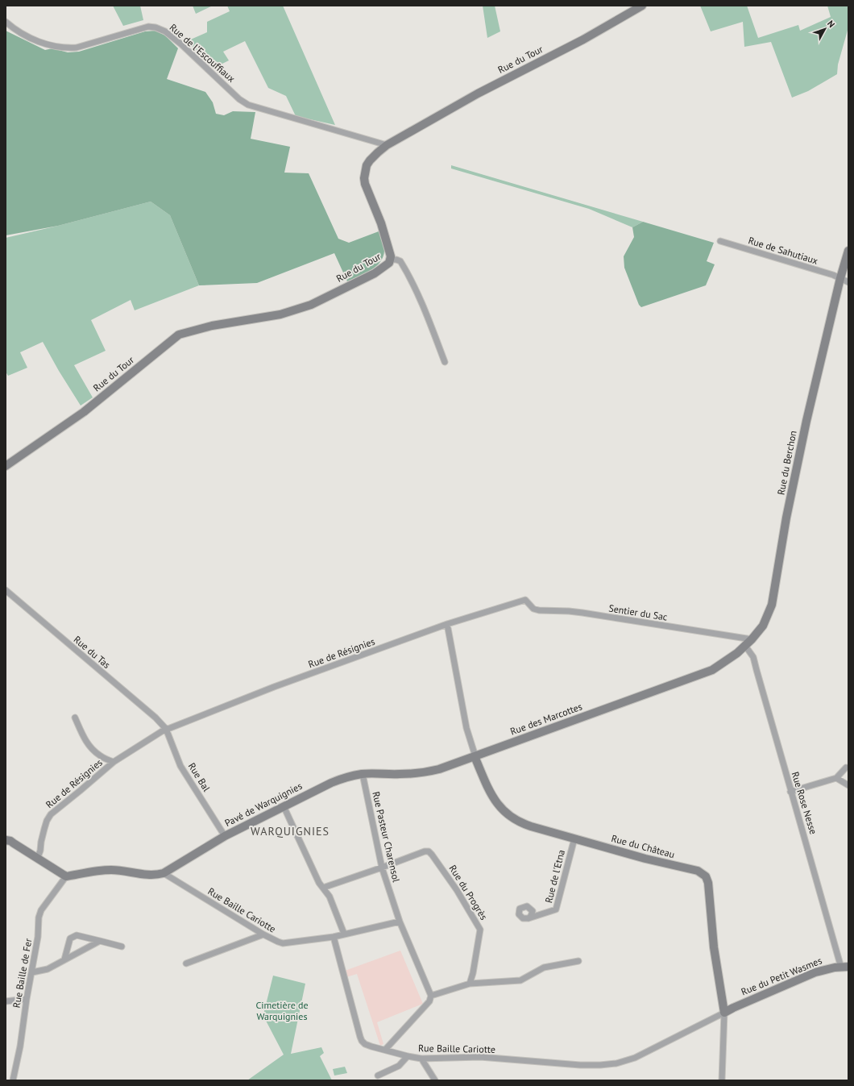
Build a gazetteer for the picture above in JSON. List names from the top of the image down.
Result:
{
  "streets": {
    "street": [
      "Rue de l'Escouffiaux",
      "Rue du Tour",
      "Rue de Sahutiaux",
      "Rue du Berchon",
      "Sentier du Sac",
      "Rue du Tas",
      "Rue de Résignies",
      "Rue des Marcottes",
      "Rue Bal",
      "Rue Rose Nesse",
      "Pavé de Warquignies",
      "Rue Pasteur Charensol",
      "Rue du Château",
      "Rue de l'Etna",
      "Rue du Progrès",
      "Rue Baille Cariotte",
      "Rue Baille de Fer",
      "Rue du Petit Wasmes"
    ]
  },
  "crossings": [
    ["Rue de l'Escouffiaux", "Rue du Tour"],
    ["Rue de Sahutiaux", "Rue du Berchon"],
    ["Rue du Berchon", "Sentier du Sac"],
    ["Rue du Berchon", "Rue des Marcottes"],
    ["Rue du Berchon", "Rue Rose Nesse"],
    ["Sentier du Sac", "Rue de Résignies"],
    ["Rue du Tas", "Rue de Résignies"],
    ["Rue du Tas", "Rue Bal"],
    ["Rue de Résignies", "Rue Bal"],
    ["Rue des Marcottes", "Rue Rose Nesse"],
    ["Rue des Marcottes", "Pavé de Warquignies"],
    ["Rue des Marcottes", "Rue du Château"],
    ["Rue Bal", "Pavé de Warquignies"],
    ["Rue Rose Nesse", "Rue du Petit Wasmes"],
    ["Pavé de Warquignies", "Rue Pasteur Charensol"],
    ["Pavé de Warquignies", "Rue du Château"],
    ["Pavé de Warquignies", "Rue Baille Cariotte"],
    ["Pavé de Warquignies", "Rue Baille de Fer"],
    ["Rue Pasteur Charensol", "Rue du Progrès"],
    ["Rue du Château", "Rue de l'Etna"],
    ["Rue du Château", "Rue Baille Cariotte"],
    ["Rue du Château", "Rue du Petit Wasmes"],
    ["Rue Baille Cariotte", "Rue du Petit Wasmes"]
  ],
  "districts": ["WARQUIGNIES"],
  "parks": ["Cimetière de Warquignies"],
  "north": "top right"
}
